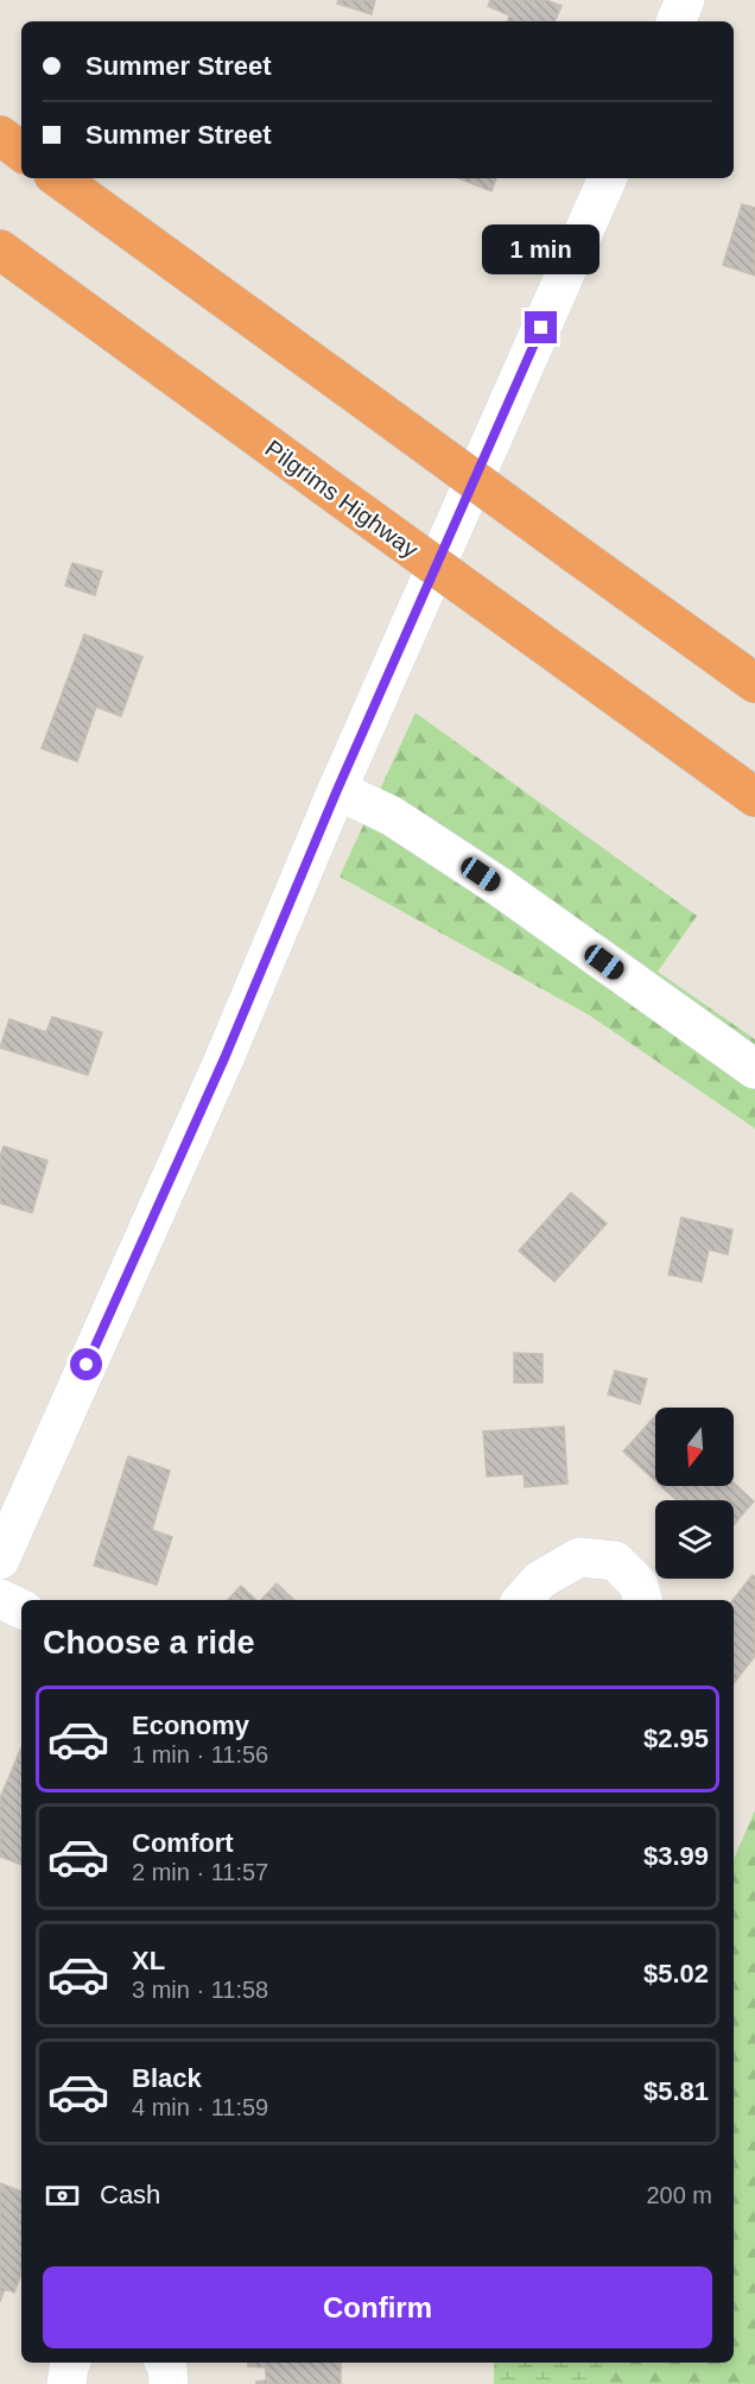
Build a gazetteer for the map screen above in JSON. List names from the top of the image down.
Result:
{
  "streets": {
    "highway": ["Pilgrims Highway"]
  },
  "north": "bottom",
  "page": {
    "banner": ["Summer Street", "Summer Street"],
    "bubble": "1 min",
    "heading": "Choose a ride",
    "list": [
      {
        "name": "Economy",
        "note": "1 min · 11:56",
        "value": "$2.95"
      },
      {
        "name": "Comfort",
        "note": "2 min · 11:57",
        "value": "$3.99"
      },
      {
        "name": "XL",
        "note": "3 min · 11:58",
        "value": "$5.02"
      },
      {
        "name": "Black",
        "note": "4 min · 11:59",
        "value": "$5.81"
      }
    ],
    "pay": ["Cash", "200 m"],
    "buttons": "Confirm"
  }
}
